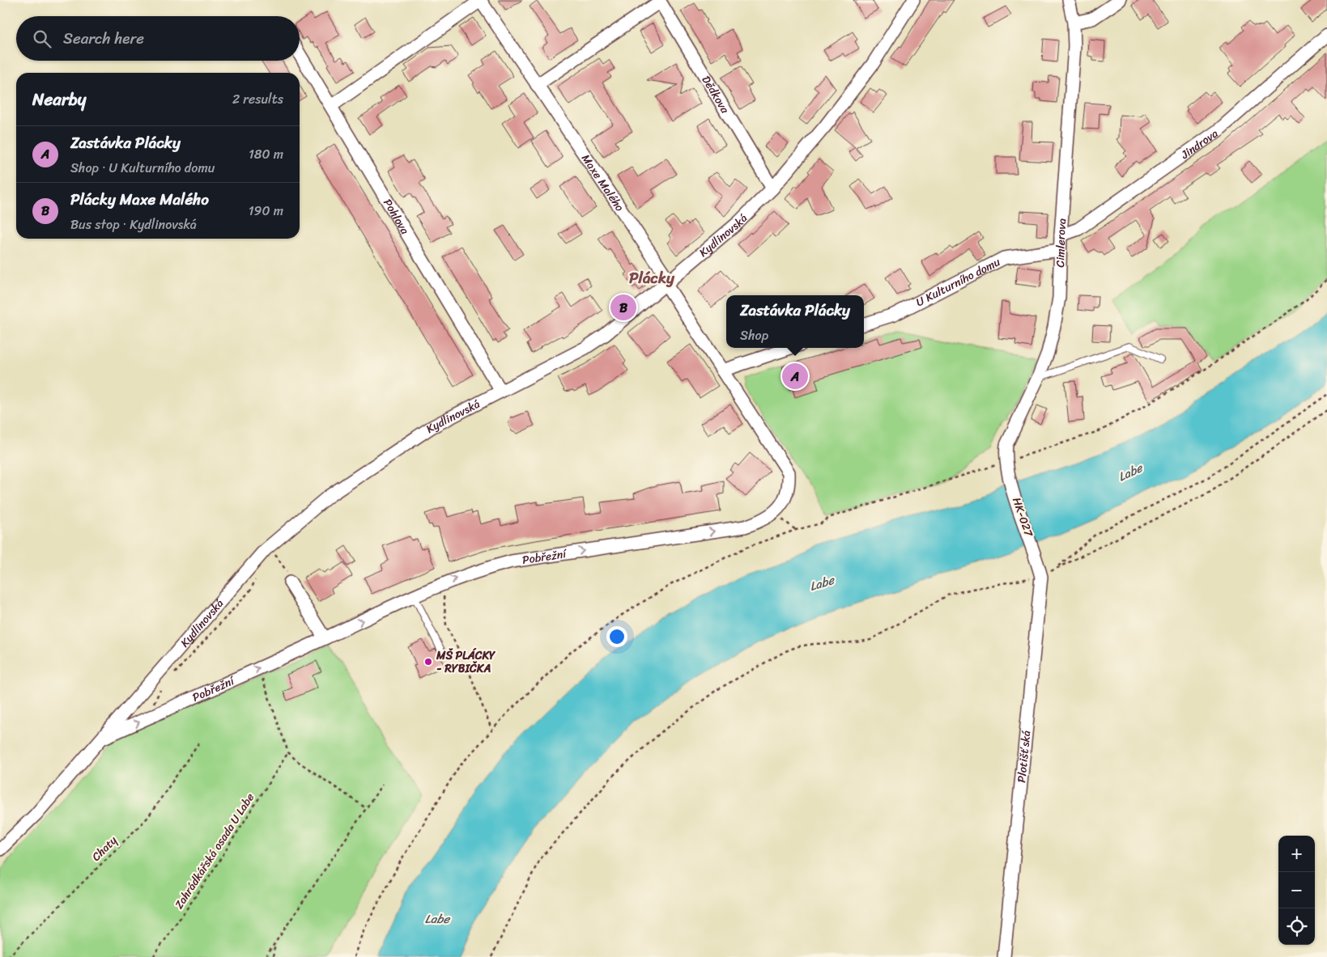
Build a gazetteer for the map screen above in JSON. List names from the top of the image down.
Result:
{
  "streets": {
    "street": [
      "Dědkova",
      "Jindrova",
      "Maxe Malého",
      "Pohlova",
      "Kydlinovská",
      "Cimlerova",
      "U Kulturního domu",
      "HK-027",
      "Pobřežní",
      "Plotišťská"
    ],
    "path": ["Chaty", "Zahrádkářská osada U Labe"]
  },
  "crossings": [
    ["Dědkova", "Kydlinovská"],
    ["Jindrova", "Cimlerova"],
    ["Maxe Malého", "Pohlova"],
    ["Maxe Malého", "Kydlinovská"],
    ["Maxe Malého", "Pobřežní"],
    ["Pohlova", "Kydlinovská"],
    ["Kydlinovská", "Pobřežní"],
    ["Cimlerova", "U Kulturního domu"],
    ["Cimlerova", "HK-027"],
    ["HK-027", "Plotišťská"]
  ],
  "one_way": ["Pobřežní"],
  "districts": ["Plácky"],
  "water": ["Labe"],
  "places": ["MŠ PLÁCKY - RYBIČKA"],
  "page": {
    "search": "Search here",
    "heading": ["Nearby", "2 results"],
    "list": [
      {
        "mark": "A",
        "name": "Zastávka Plácky",
        "note": "Shop · U Kulturního domu",
        "value": "180 m"
      },
      {
        "mark": "B",
        "name": "Plácky Maxe Malého",
        "note": "Bus stop · Kydlinovská",
        "value": "190 m"
      }
    ],
    "pins": ["B", "A"],
    "popup": ["Zastávka Plácky", "Shop"],
    "map_buttons": ["+", "−"]
  }
}
